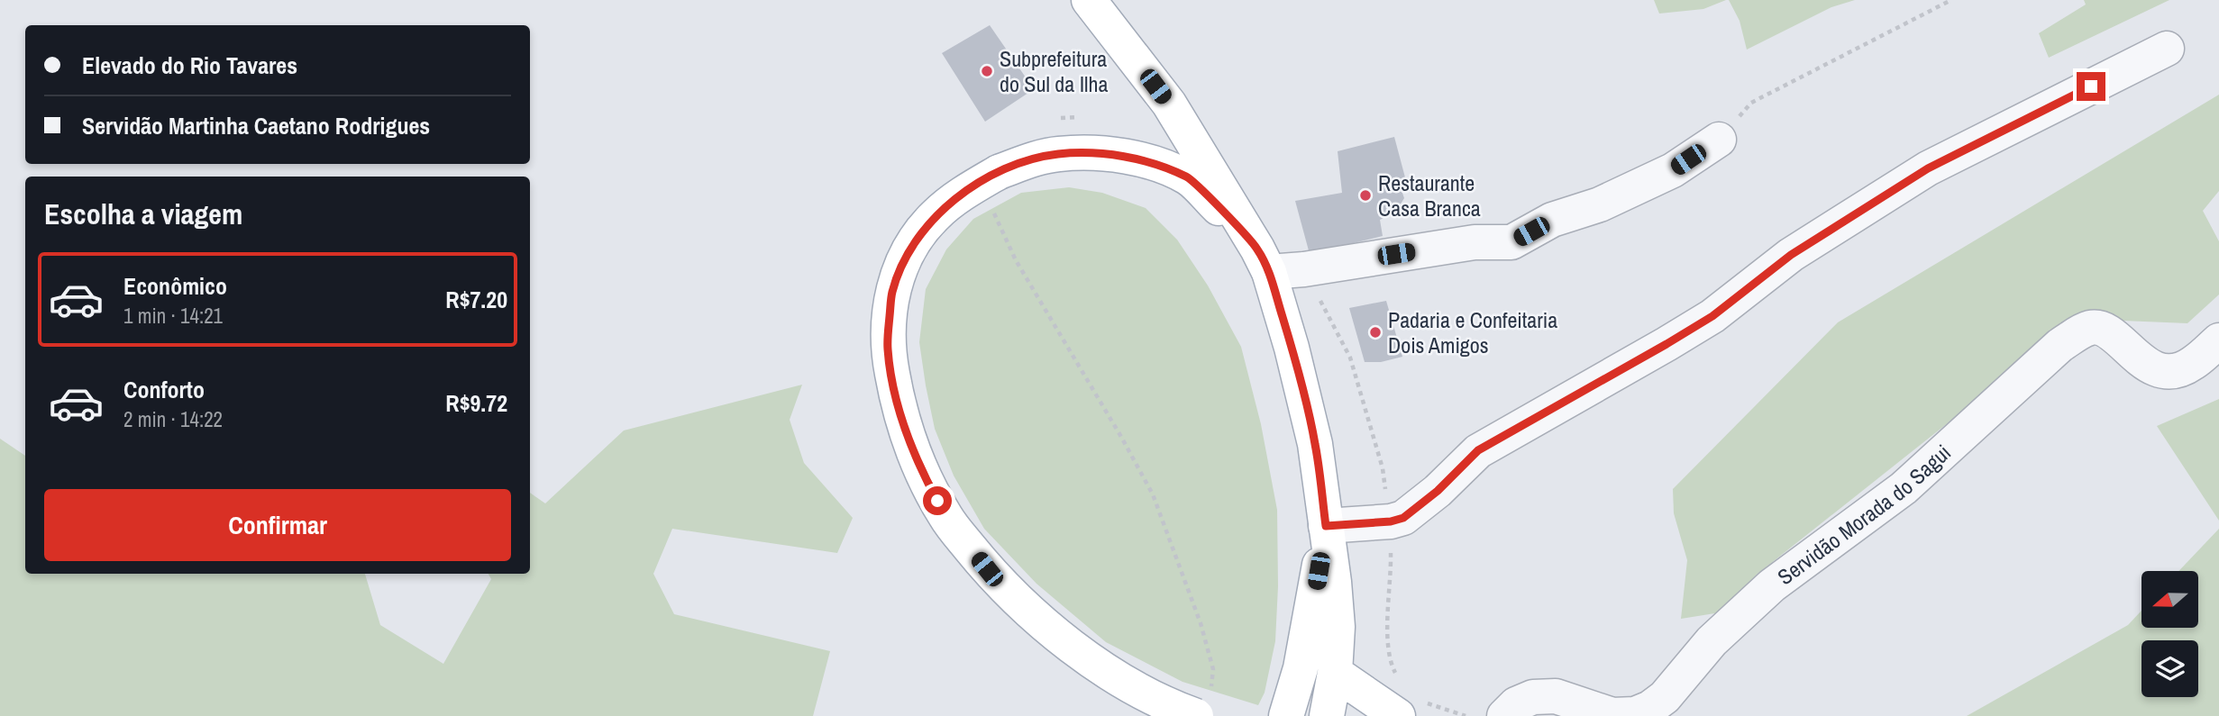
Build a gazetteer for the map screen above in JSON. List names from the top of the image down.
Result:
{
  "streets": {
    "lane": ["Servidão Morada do Sagui"]
  },
  "places": ["Subprefeitura do Sul da Ilha", "Restaurante Casa Branca", "Padaria e Confeitaria Dois Amigos"],
  "north": "left",
  "page": {
    "banner": ["Elevado do Rio Tavares", "Servidão Martinha Caetano Rodrigues"],
    "heading": "Escolha a viagem",
    "list": [
      {
        "name": "Econômico",
        "note": "1 min · 14:21",
        "value": "R$7.20"
      },
      {
        "name": "Conforto",
        "note": "2 min · 14:22",
        "value": "R$9.72"
      }
    ],
    "buttons": "Confirmar"
  }
}
